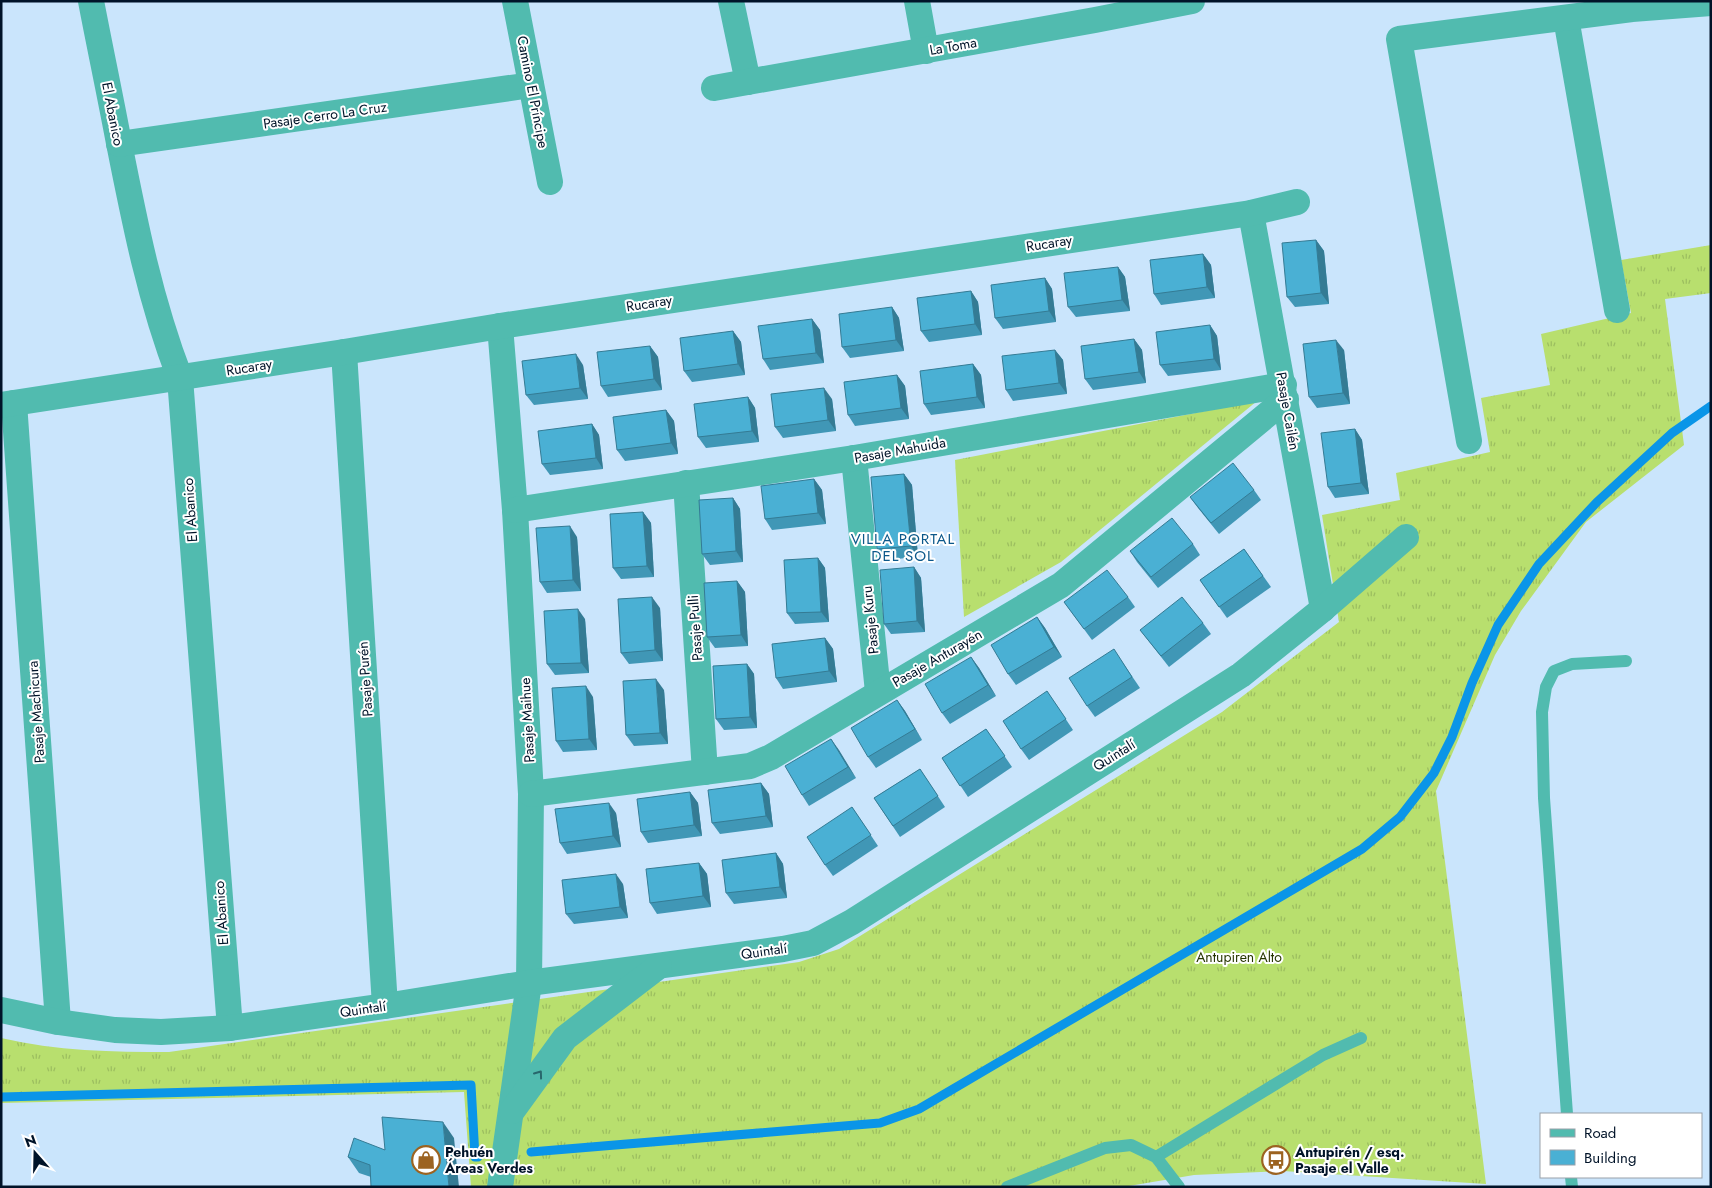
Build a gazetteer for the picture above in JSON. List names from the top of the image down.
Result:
{
  "streets": {
    "street": [
      "La Toma",
      "Camino El Príncipe",
      "El Abanico",
      "Pasaje Cerro La Cruz",
      "Rucaray",
      "Pasaje Cailén",
      "Pasaje Mahuida",
      "Pasaje Kuru",
      "Pasaje Pulli",
      "Pasaje Anturayén",
      "Pasaje Purén",
      "Pasaje Machicura",
      "Pasaje Maihue",
      "Quintalí"
    ]
  },
  "crossings": [
    ["Camino El Príncipe", "Pasaje Cerro La Cruz"],
    ["El Abanico", "Pasaje Cerro La Cruz"],
    ["El Abanico", "Rucaray"],
    ["El Abanico", "Quintalí"],
    ["Rucaray", "Pasaje Cailén"],
    ["Rucaray", "Pasaje Purén"],
    ["Rucaray", "Pasaje Machicura"],
    ["Rucaray", "Pasaje Maihue"],
    ["Pasaje Cailén", "Pasaje Mahuida"],
    ["Pasaje Cailén", "Pasaje Anturayén"],
    ["Pasaje Cailén", "Quintalí"],
    ["Pasaje Mahuida", "Pasaje Kuru"],
    ["Pasaje Mahuida", "Pasaje Pulli"],
    ["Pasaje Mahuida", "Pasaje Anturayén"],
    ["Pasaje Mahuida", "Pasaje Maihue"],
    ["Pasaje Kuru", "Pasaje Anturayén"],
    ["Pasaje Pulli", "Pasaje Anturayén"],
    ["Pasaje Anturayén", "Pasaje Maihue"],
    ["Pasaje Purén", "Quintalí"],
    ["Pasaje Machicura", "Quintalí"],
    ["Pasaje Maihue", "Quintalí"]
  ],
  "districts": ["VILLA PORTAL DEL SOL"],
  "parks": ["Antupiren Alto"],
  "places": {
    "shop": ["Pehuén Áreas Verdes"],
    "bus stop": ["Antupirén / esq. Pasaje el Valle"]
  },
  "legend": ["Road", "Building"],
  "north": "top"
}
